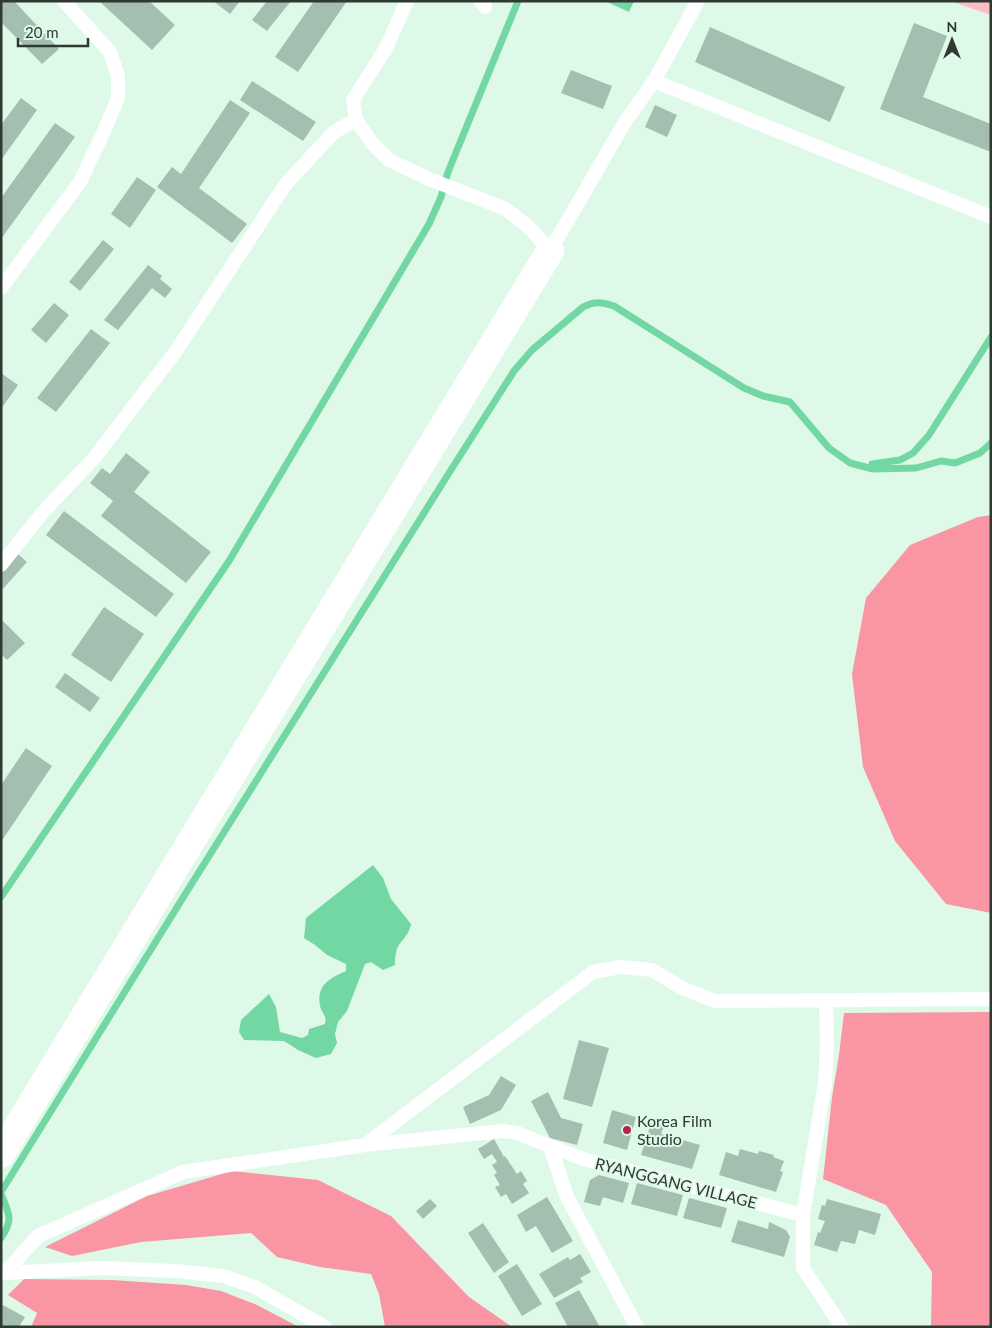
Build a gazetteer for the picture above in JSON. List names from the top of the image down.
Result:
{
  "streets": {
    "lane": ["RYANGGANG VILLAGE"]
  },
  "places": ["Korea Film Studio"],
  "scale_bar": "20 m",
  "north": "top"
}
